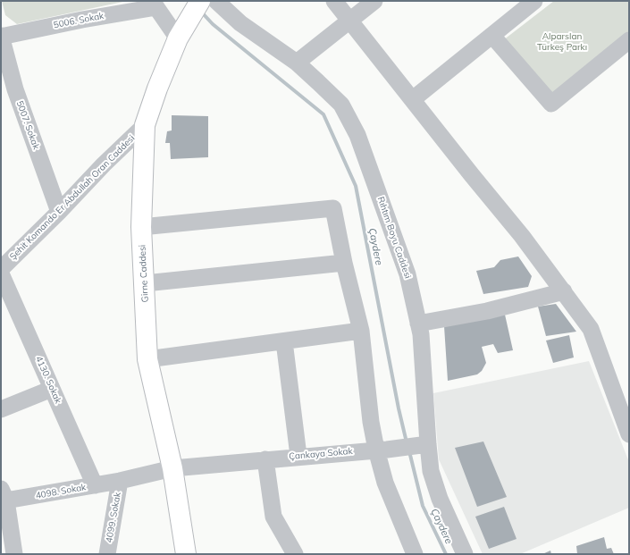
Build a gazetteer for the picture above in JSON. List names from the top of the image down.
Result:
{
  "streets": {
    "main road": ["Girne Caddesi"],
    "street": [
      "5006. Sokak",
      "5007. Sokak",
      "Şehit Komando Er Abdullah Oran Caddesi",
      "Rıhtım Boyu Caddesi",
      "4130. Sokak",
      "Çankaya Sokak",
      "4098. Sokak",
      "4099. Sokak"
    ]
  },
  "crossings": [
    ["5006. Sokak", "5007. Sokak"],
    ["5007. Sokak", "Şehit Komando Er Abdullah Oran Caddesi"],
    ["Şehit Komando Er Abdullah Oran Caddesi", "Girne Caddesi"],
    ["Rıhtım Boyu Caddesi", "Çankaya Sokak"],
    ["Girne Caddesi", "Çankaya Sokak"],
    ["Girne Caddesi", "4098. Sokak"],
    ["4130. Sokak", "4098. Sokak"],
    ["Çankaya Sokak", "4098. Sokak"],
    ["4098. Sokak", "4099. Sokak"]
  ],
  "water": ["Çaydere"],
  "parks": ["Alparslan Türkeş Parkı"]
}
